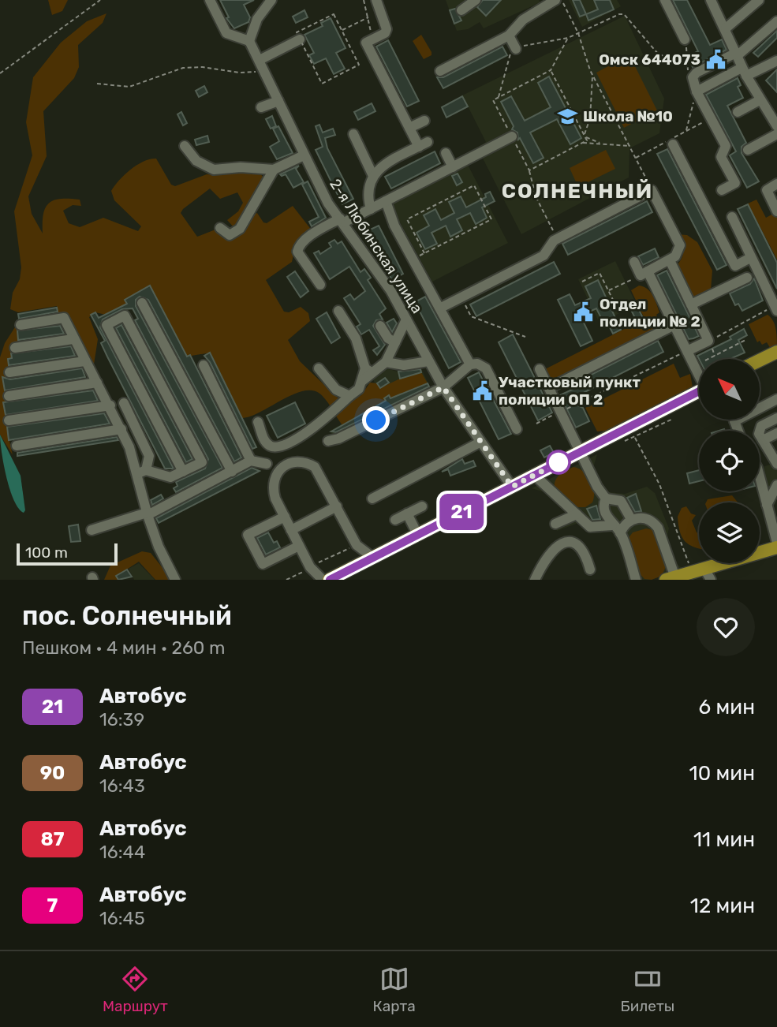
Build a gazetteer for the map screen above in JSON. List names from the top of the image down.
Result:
{
  "streets": {
    "street": ["2-я Любинская улица"]
  },
  "districts": ["СОЛНЕЧНЫЙ"],
  "places": {
    "public building": ["Омск 644073", "Отдел полиции № 2", "Участковый пункт полиции ОП 2"],
    "school or university": ["Школа №10"]
  },
  "lines": ["bus line 21"],
  "scale_bar": "100 m",
  "north": "top left",
  "page": {
    "on_map": "21",
    "scale": "100 m",
    "heading": ["пос. Солнечный", "Пешком · 4 мин · 260 m"],
    "list": [
      {
        "mark": "21",
        "name": "Автобус",
        "note": "16:39",
        "value": "6 мин"
      },
      {
        "mark": "90",
        "name": "Автобус",
        "note": "16:43",
        "value": "10 мин"
      },
      {
        "mark": "87",
        "name": "Автобус",
        "note": "16:44",
        "value": "11 мин"
      },
      {
        "mark": "7",
        "name": "Автобус",
        "note": "16:45",
        "value": "12 мин"
      }
    ],
    "tabs": ["Маршрут", "Карта", "Билеты"]
  }
}
